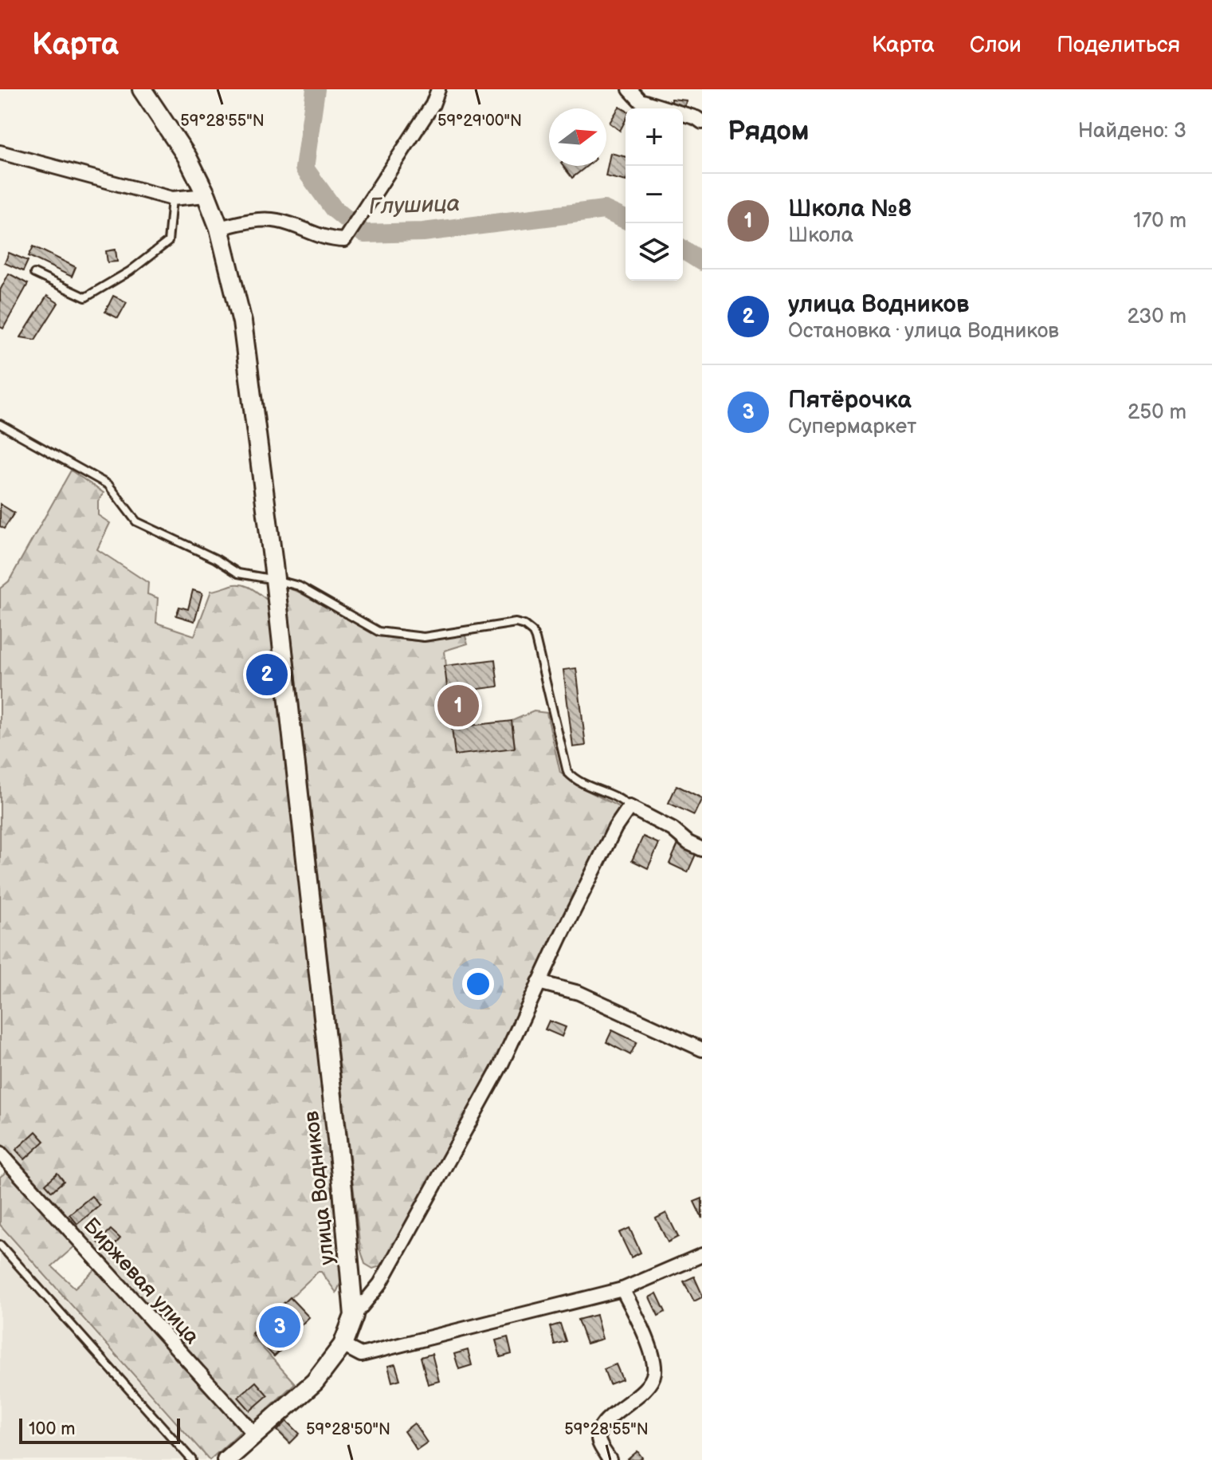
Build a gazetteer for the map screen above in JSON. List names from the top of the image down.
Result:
{
  "streets": {
    "main road": ["улица Водников"],
    "street": ["Биржевая улица"]
  },
  "water": ["Глушица"],
  "scale_bar": "100 m",
  "north": "right",
  "page": {
    "header": "Карта",
    "nav": ["Карта", "Слои", "Поделиться"],
    "heading": ["Рядом", "Найдено: 3"],
    "map_buttons": ["+", "−"],
    "list": [
      {
        "mark": "1",
        "name": "Школа №8",
        "note": "Школа",
        "value": "170 m"
      },
      {
        "mark": "2",
        "name": "улица Водников",
        "note": "Остановка · улица Водников",
        "value": "230 m"
      },
      {
        "mark": "3",
        "name": "Пятёрочка",
        "note": "Супермаркет",
        "value": "250 m"
      }
    ],
    "pins": ["2", "1", "3"],
    "scale": "100 m"
  },
  "coordinates": ["59°28'55\"N", "59°29'00\"N", "59°28'50\"N"]
}
